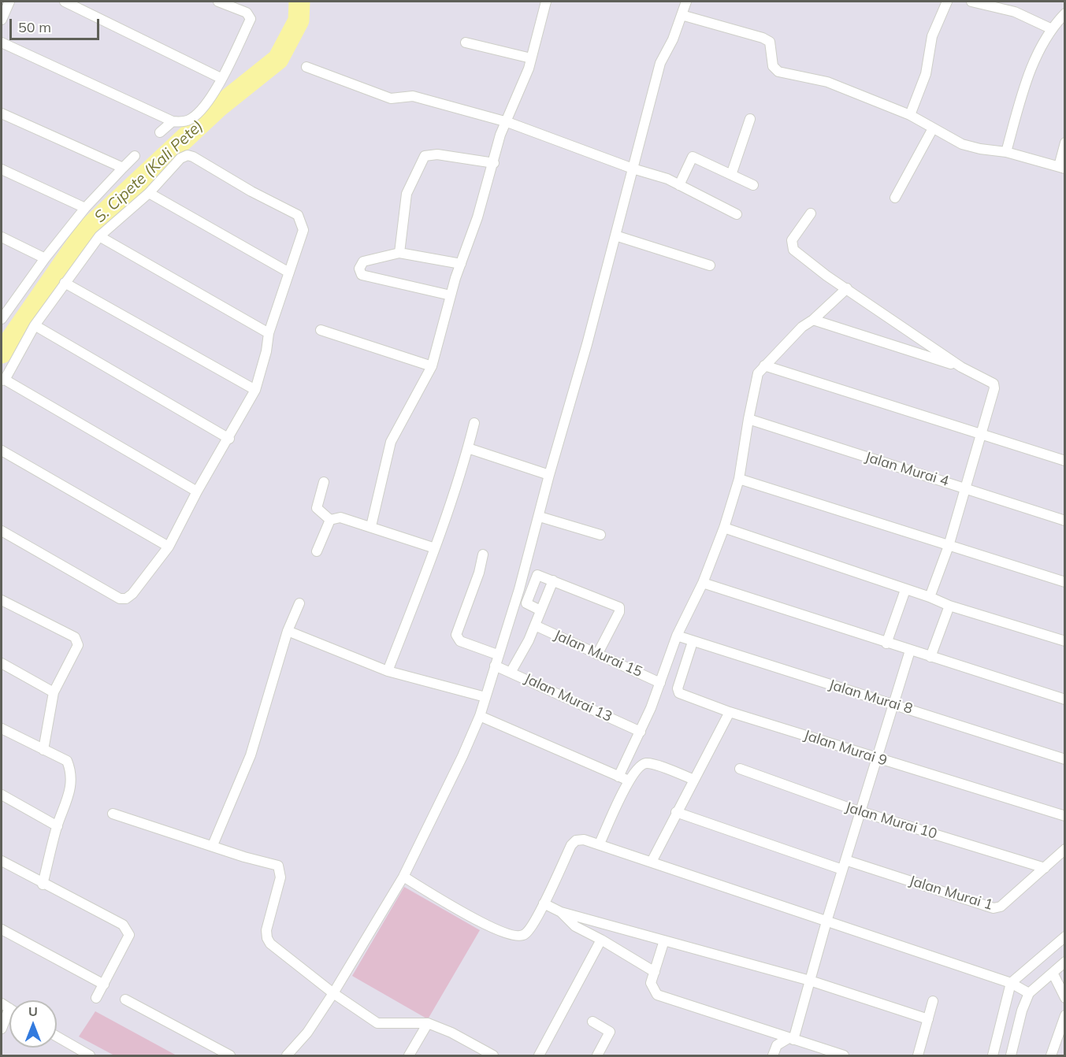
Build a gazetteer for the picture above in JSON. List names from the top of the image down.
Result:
{
  "streets": {
    "street": [
      "Jalan Murai 4",
      "Jalan Murai 15",
      "Jalan Murai 8",
      "Jalan Murai 13",
      "Jalan Murai 9",
      "Jalan Murai 10",
      "Jalan Murai 1"
    ]
  },
  "crossings": [
    ["Jalan Murai 8", "Jalan Murai 9"],
    ["Jalan Murai 10", "Jalan Murai 1"]
  ],
  "water": ["S. Cipete (Kali Pete)"],
  "scale_bar": "50 m",
  "north": "top"
}
